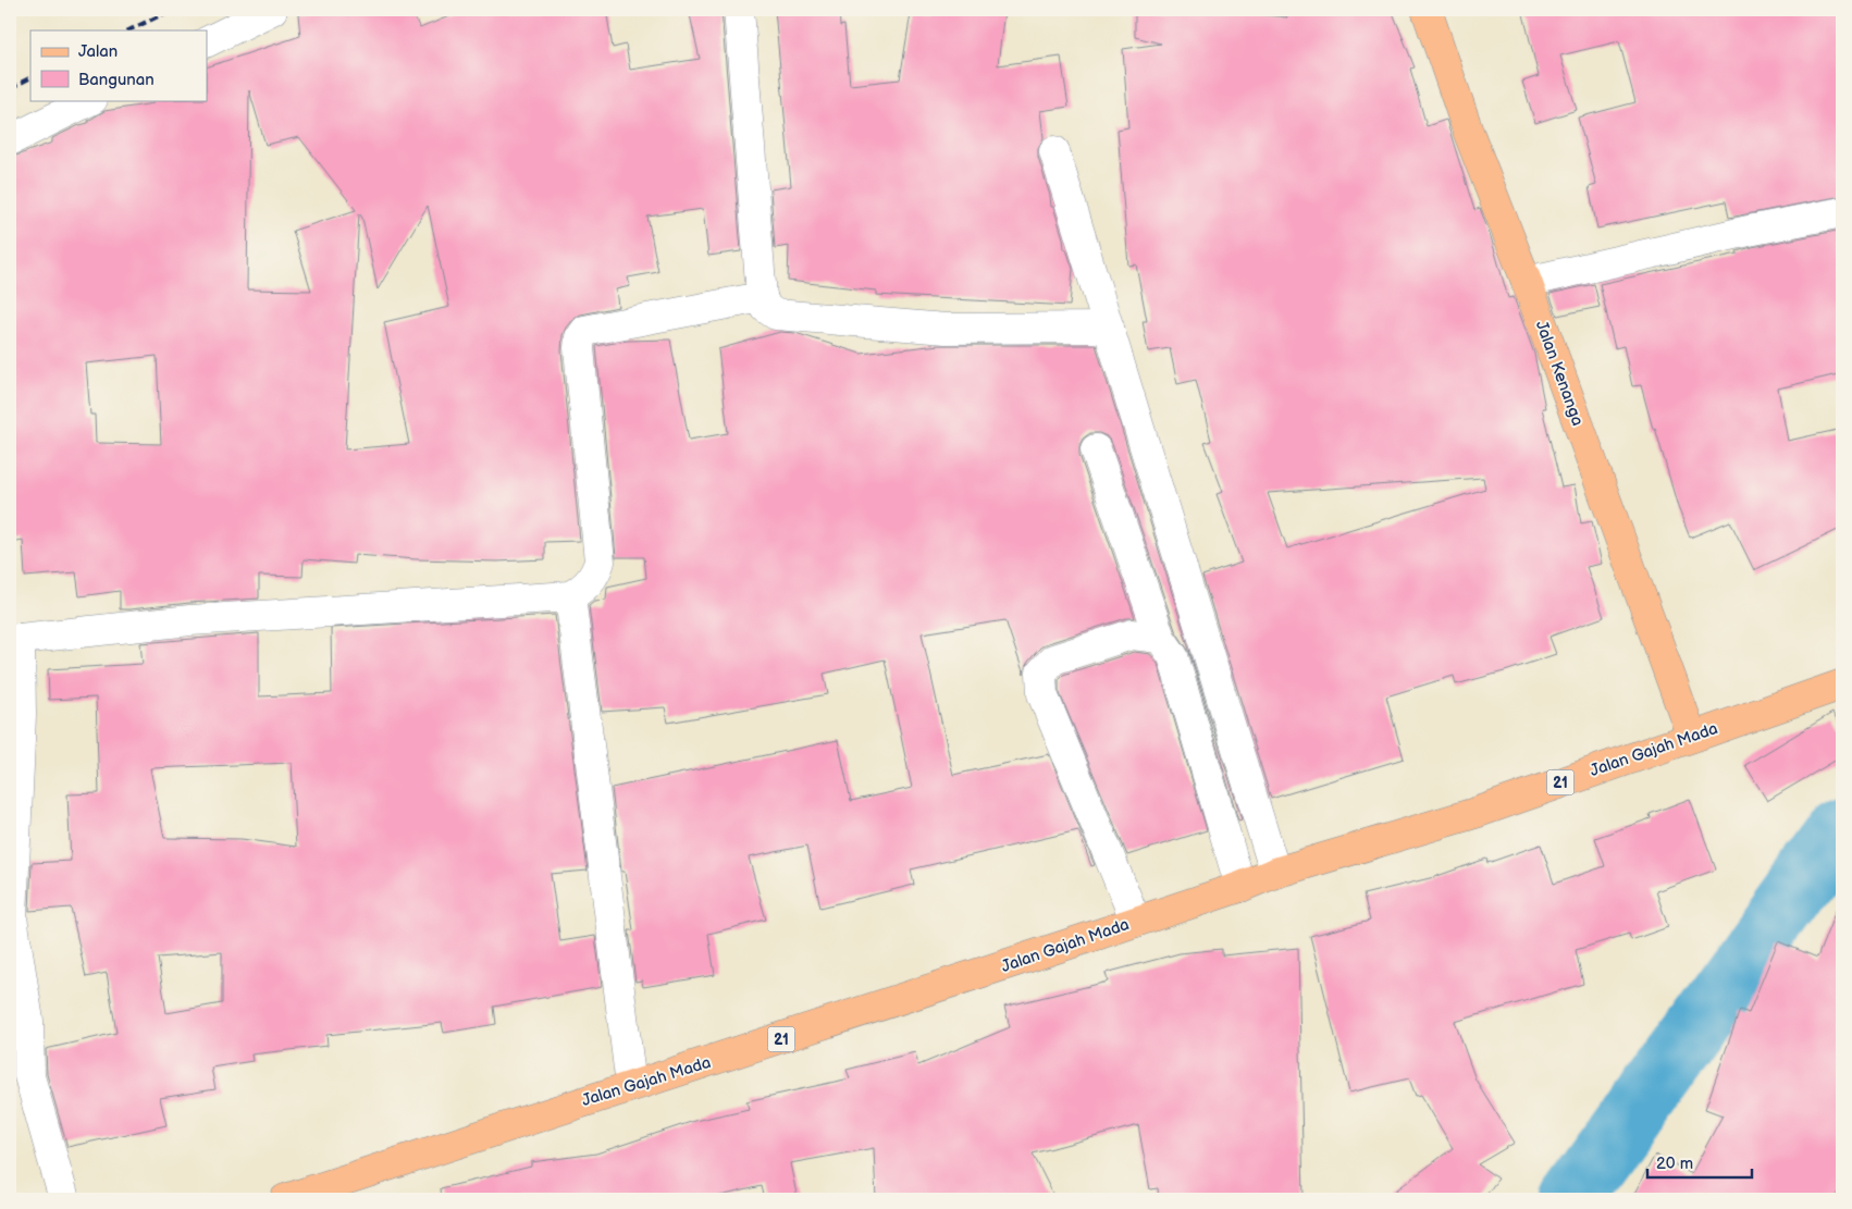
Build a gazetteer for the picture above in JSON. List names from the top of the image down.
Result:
{
  "streets": {
    "main road": ["Jalan Kenanga", "Jalan Gajah Mada", "21"]
  },
  "crossings": [
    ["Jalan Kenanga", "Jalan Gajah Mada"]
  ],
  "legend": ["Jalan", "Bangunan"],
  "scale_bar": "20 m"
}
